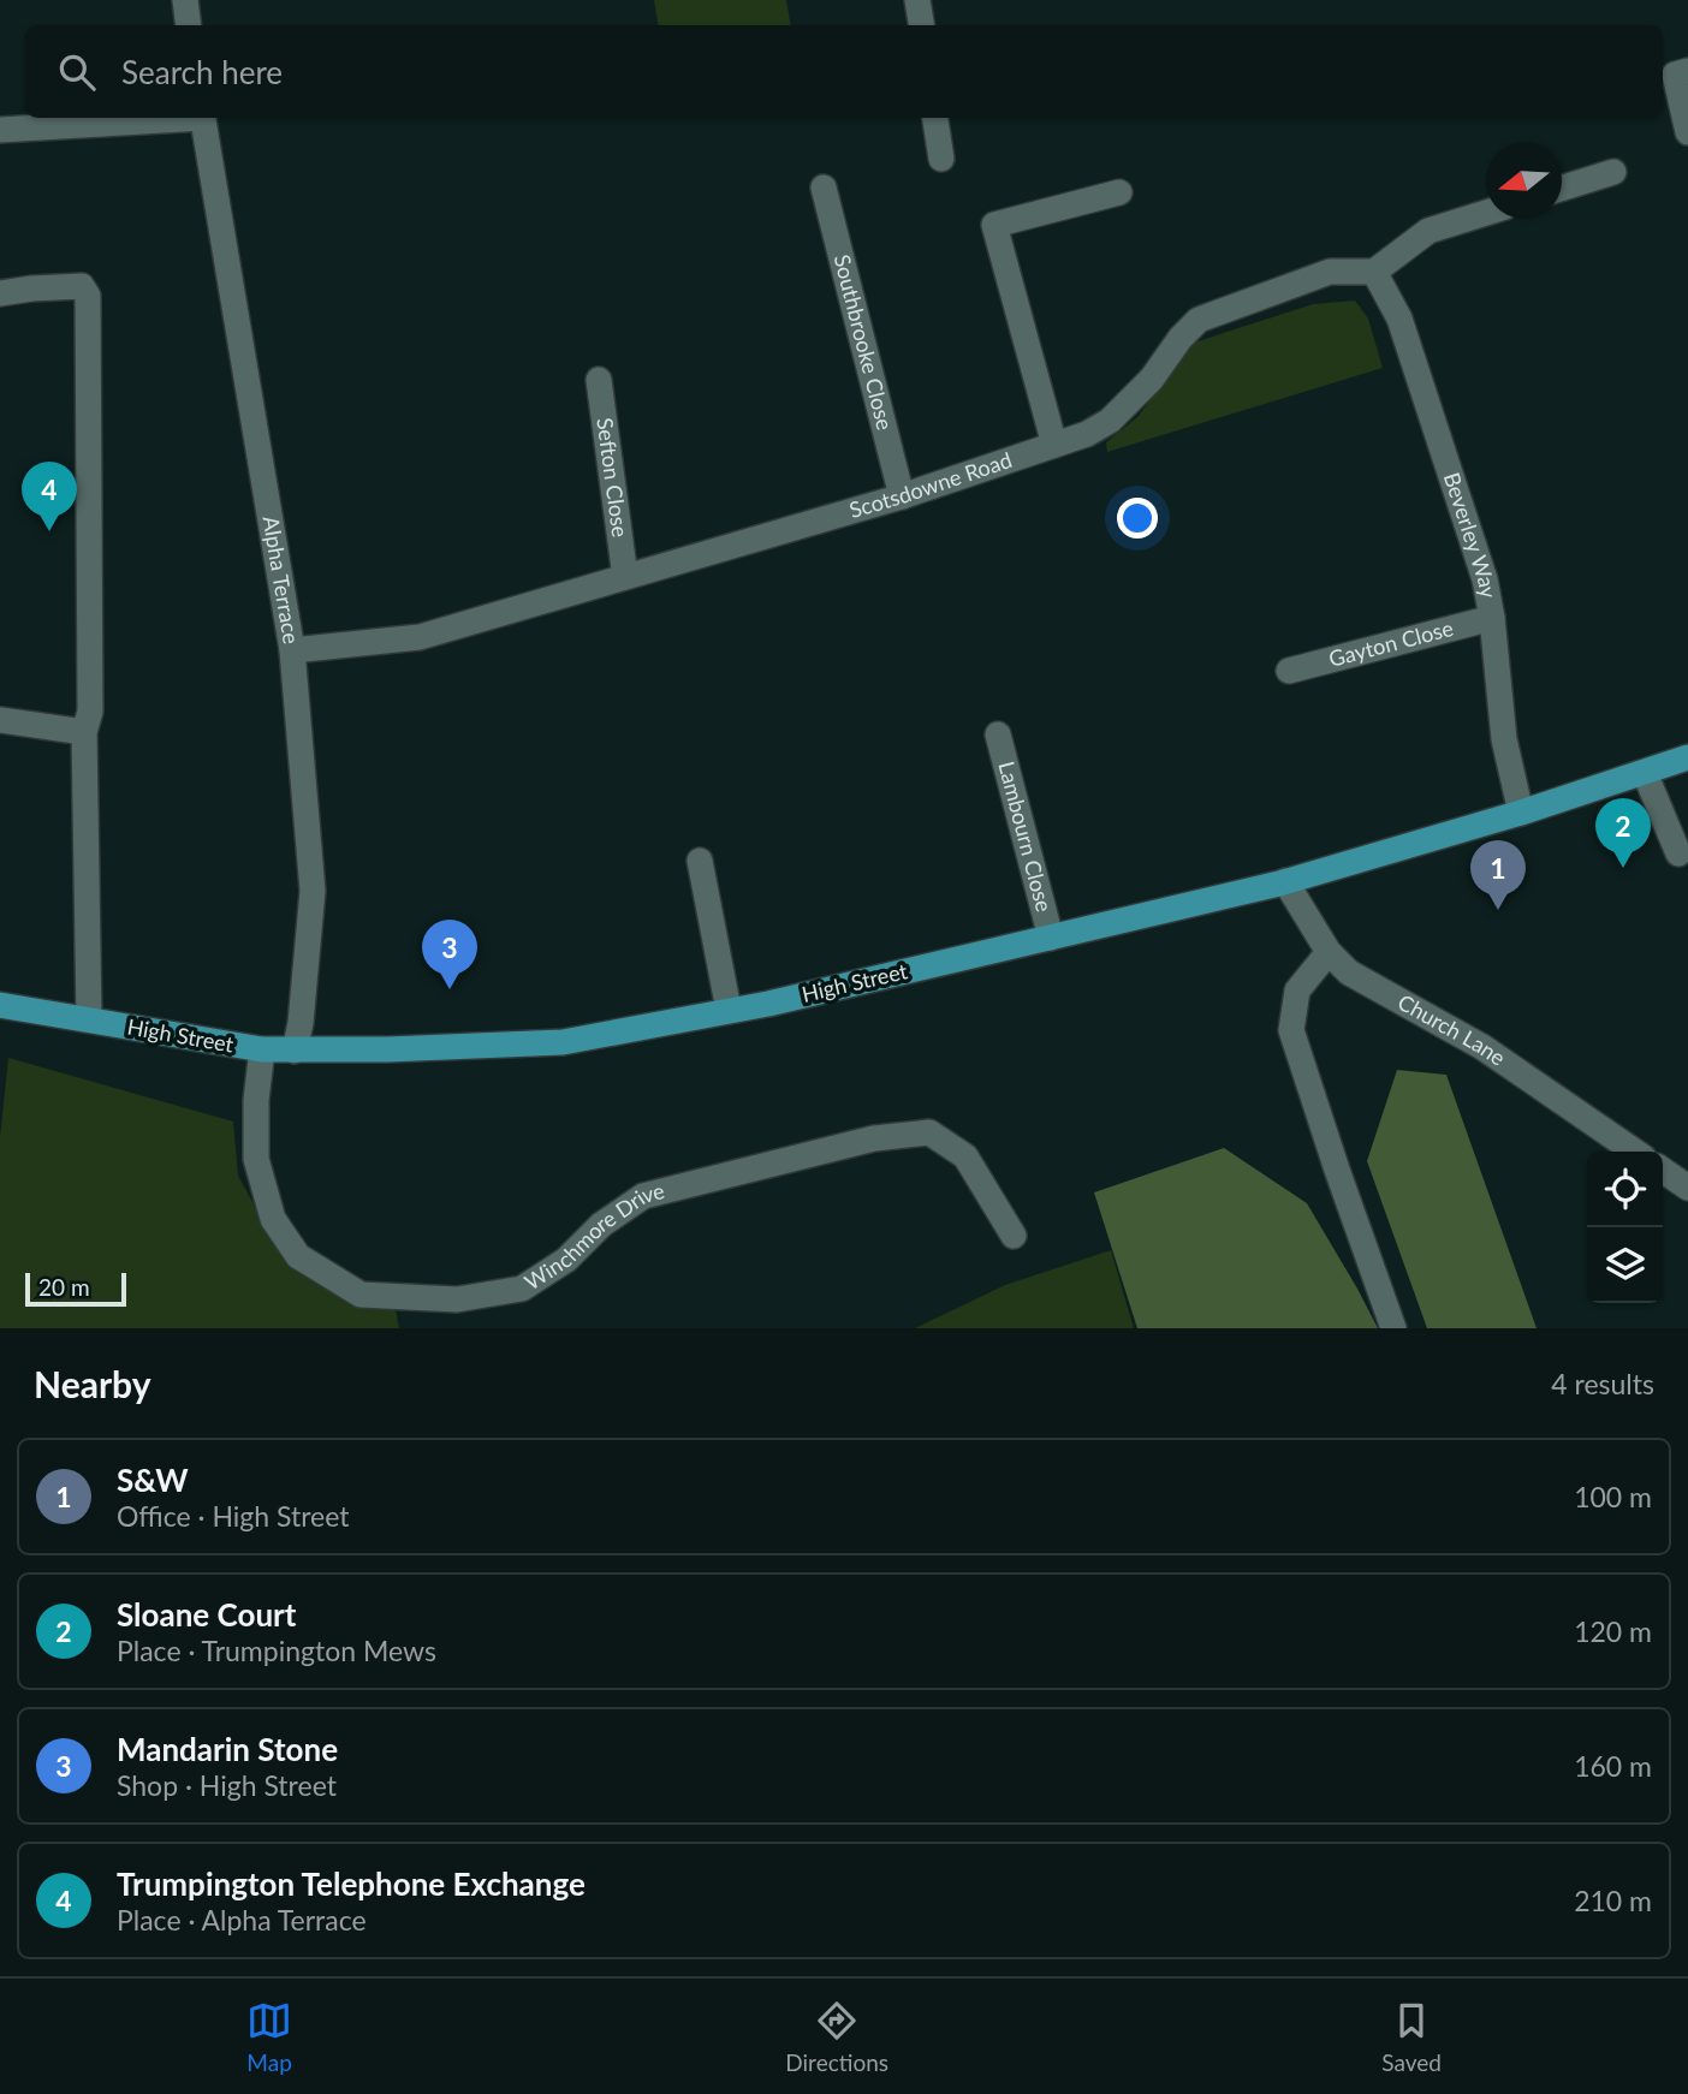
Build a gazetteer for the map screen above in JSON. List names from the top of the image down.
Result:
{
  "streets": {
    "main road": ["High Street"],
    "street": [
      "Southbrooke Close",
      "Sefton Close",
      "Scotsdowne Road",
      "Beverley Way",
      "Alpha Terrace",
      "Gayton Close",
      "Lambourn Close",
      "Church Lane",
      "Winchmore Drive"
    ]
  },
  "crossings": [
    ["Southbrooke Close", "Scotsdowne Road"],
    ["Sefton Close", "Scotsdowne Road"],
    ["Scotsdowne Road", "Beverley Way"],
    ["Scotsdowne Road", "Alpha Terrace"],
    ["Beverley Way", "Gayton Close"],
    ["Beverley Way", "High Street"],
    ["Alpha Terrace", "High Street"],
    ["Lambourn Close", "High Street"],
    ["High Street", "Church Lane"],
    ["High Street", "Winchmore Drive"]
  ],
  "scale_bar": "20 m",
  "north": "left",
  "page": {
    "search": "Search here",
    "pins": [
      "4",
      "2",
      "1",
      "3"
    ],
    "scale": "20 m",
    "heading": ["Nearby", "4 results"],
    "list": [
      {
        "mark": "1",
        "name": "S&W",
        "note": "Office · High Street",
        "value": "100 m"
      },
      {
        "mark": "2",
        "name": "Sloane Court",
        "note": "Place · Trumpington Mews",
        "value": "120 m"
      },
      {
        "mark": "3",
        "name": "Mandarin Stone",
        "note": "Shop · High Street",
        "value": "160 m"
      },
      {
        "mark": "4",
        "name": "Trumpington Telephone Exchange",
        "note": "Place · Alpha Terrace",
        "value": "210 m"
      }
    ],
    "nav": ["Map", "Directions", "Saved"]
  }
}
